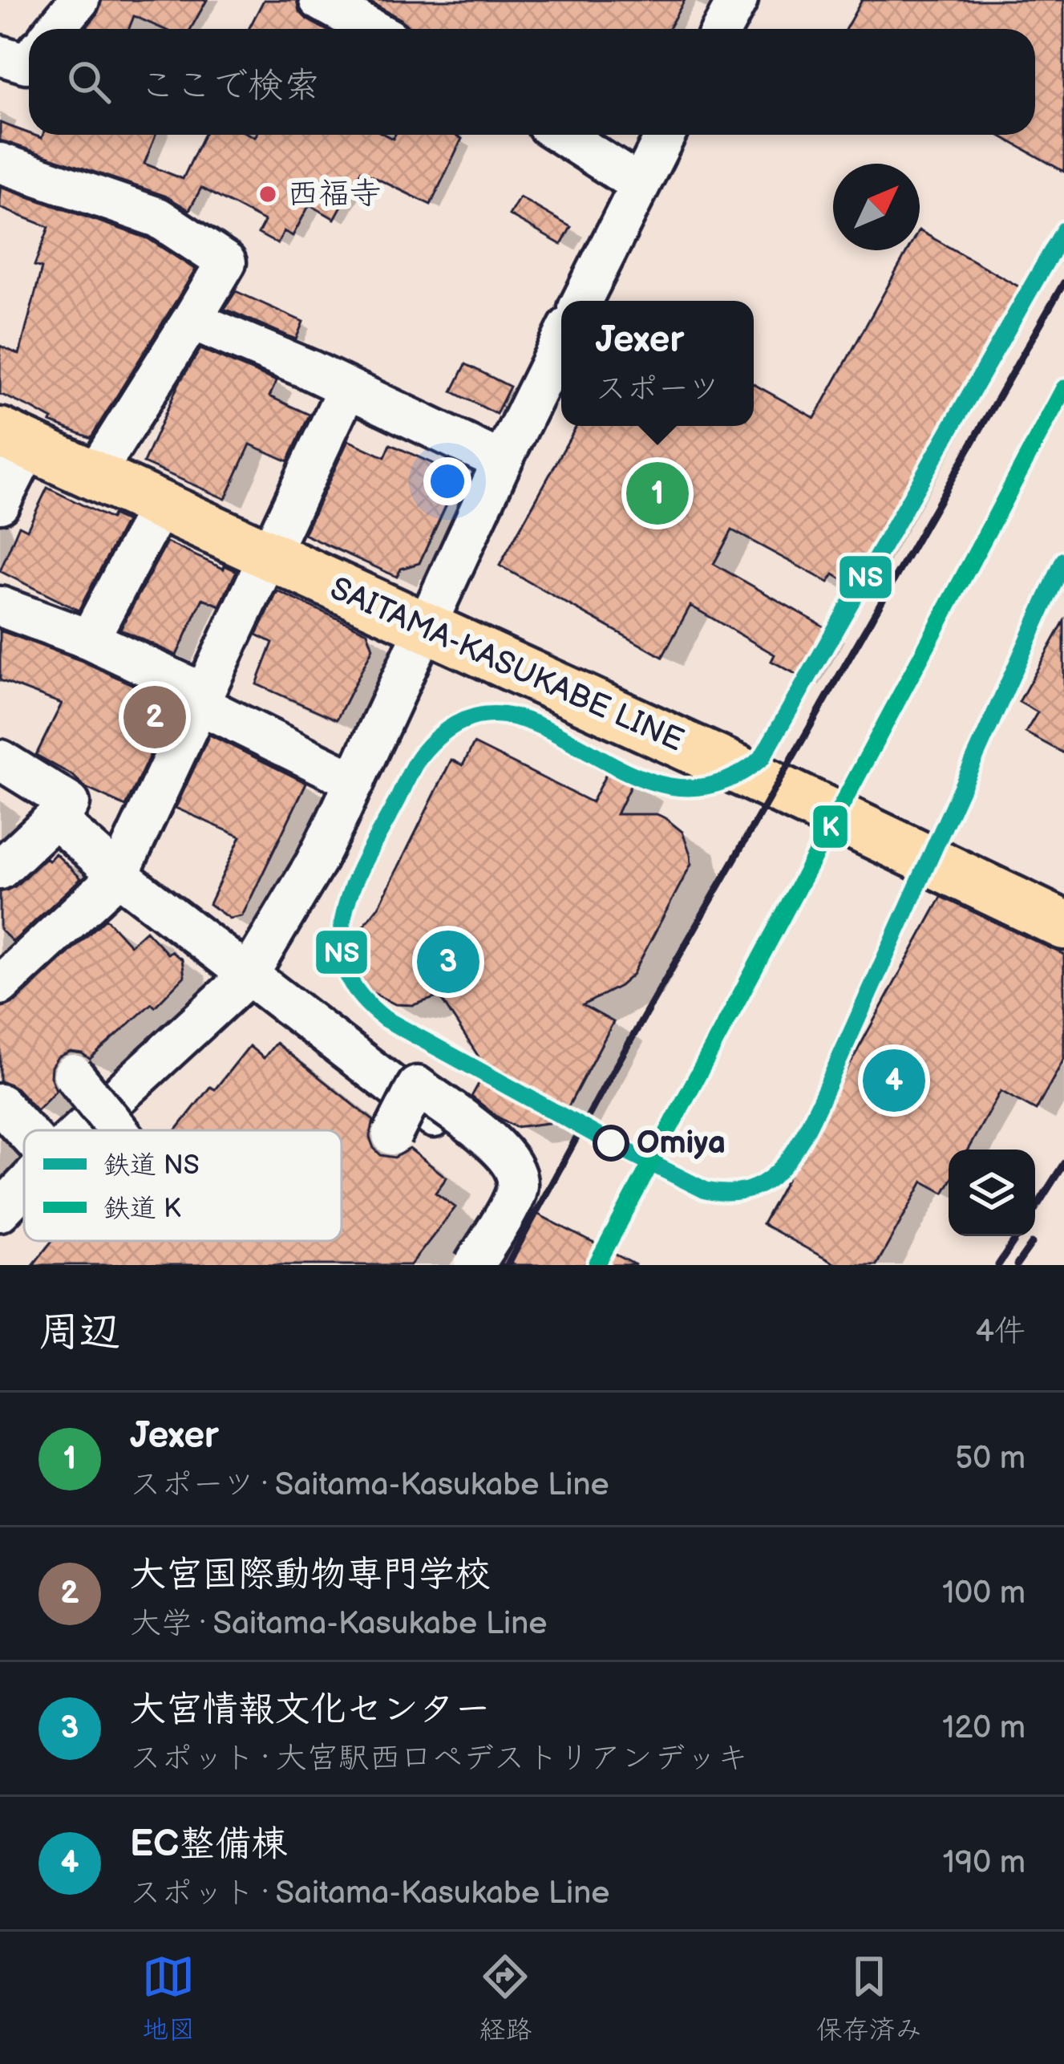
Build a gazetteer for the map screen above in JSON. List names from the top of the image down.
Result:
{
  "streets": {
    "main road": ["SAITAMA-KASUKABE LINE"]
  },
  "places": ["西福寺", "Omiya"],
  "lines": ["rail line NS", "rail line K"],
  "legend": ["鉄道 NS", "鉄道 K"],
  "north": "top right",
  "page": {
    "search": "ここで検索",
    "popup": ["Jexer", "スポーツ"],
    "pins": [
      "1",
      "2",
      "3",
      "4"
    ],
    "heading": ["周辺", "4件"],
    "list": [
      {
        "mark": "1",
        "name": "Jexer",
        "note": "スポーツ · Saitama-Kasukabe Line",
        "value": "50 m"
      },
      {
        "mark": "2",
        "name": "大宮国際動物専門学校",
        "note": "大学 · Saitama-Kasukabe Line",
        "value": "100 m"
      },
      {
        "mark": "3",
        "name": "大宮情報文化センター",
        "note": "スポット · 大宮駅西口ペデストリアンデッキ",
        "value": "120 m"
      },
      {
        "mark": "4",
        "name": "EC整備棟",
        "note": "スポット · Saitama-Kasukabe Line",
        "value": "190 m"
      }
    ],
    "nav": ["地図", "経路", "保存済み"]
  }
}
